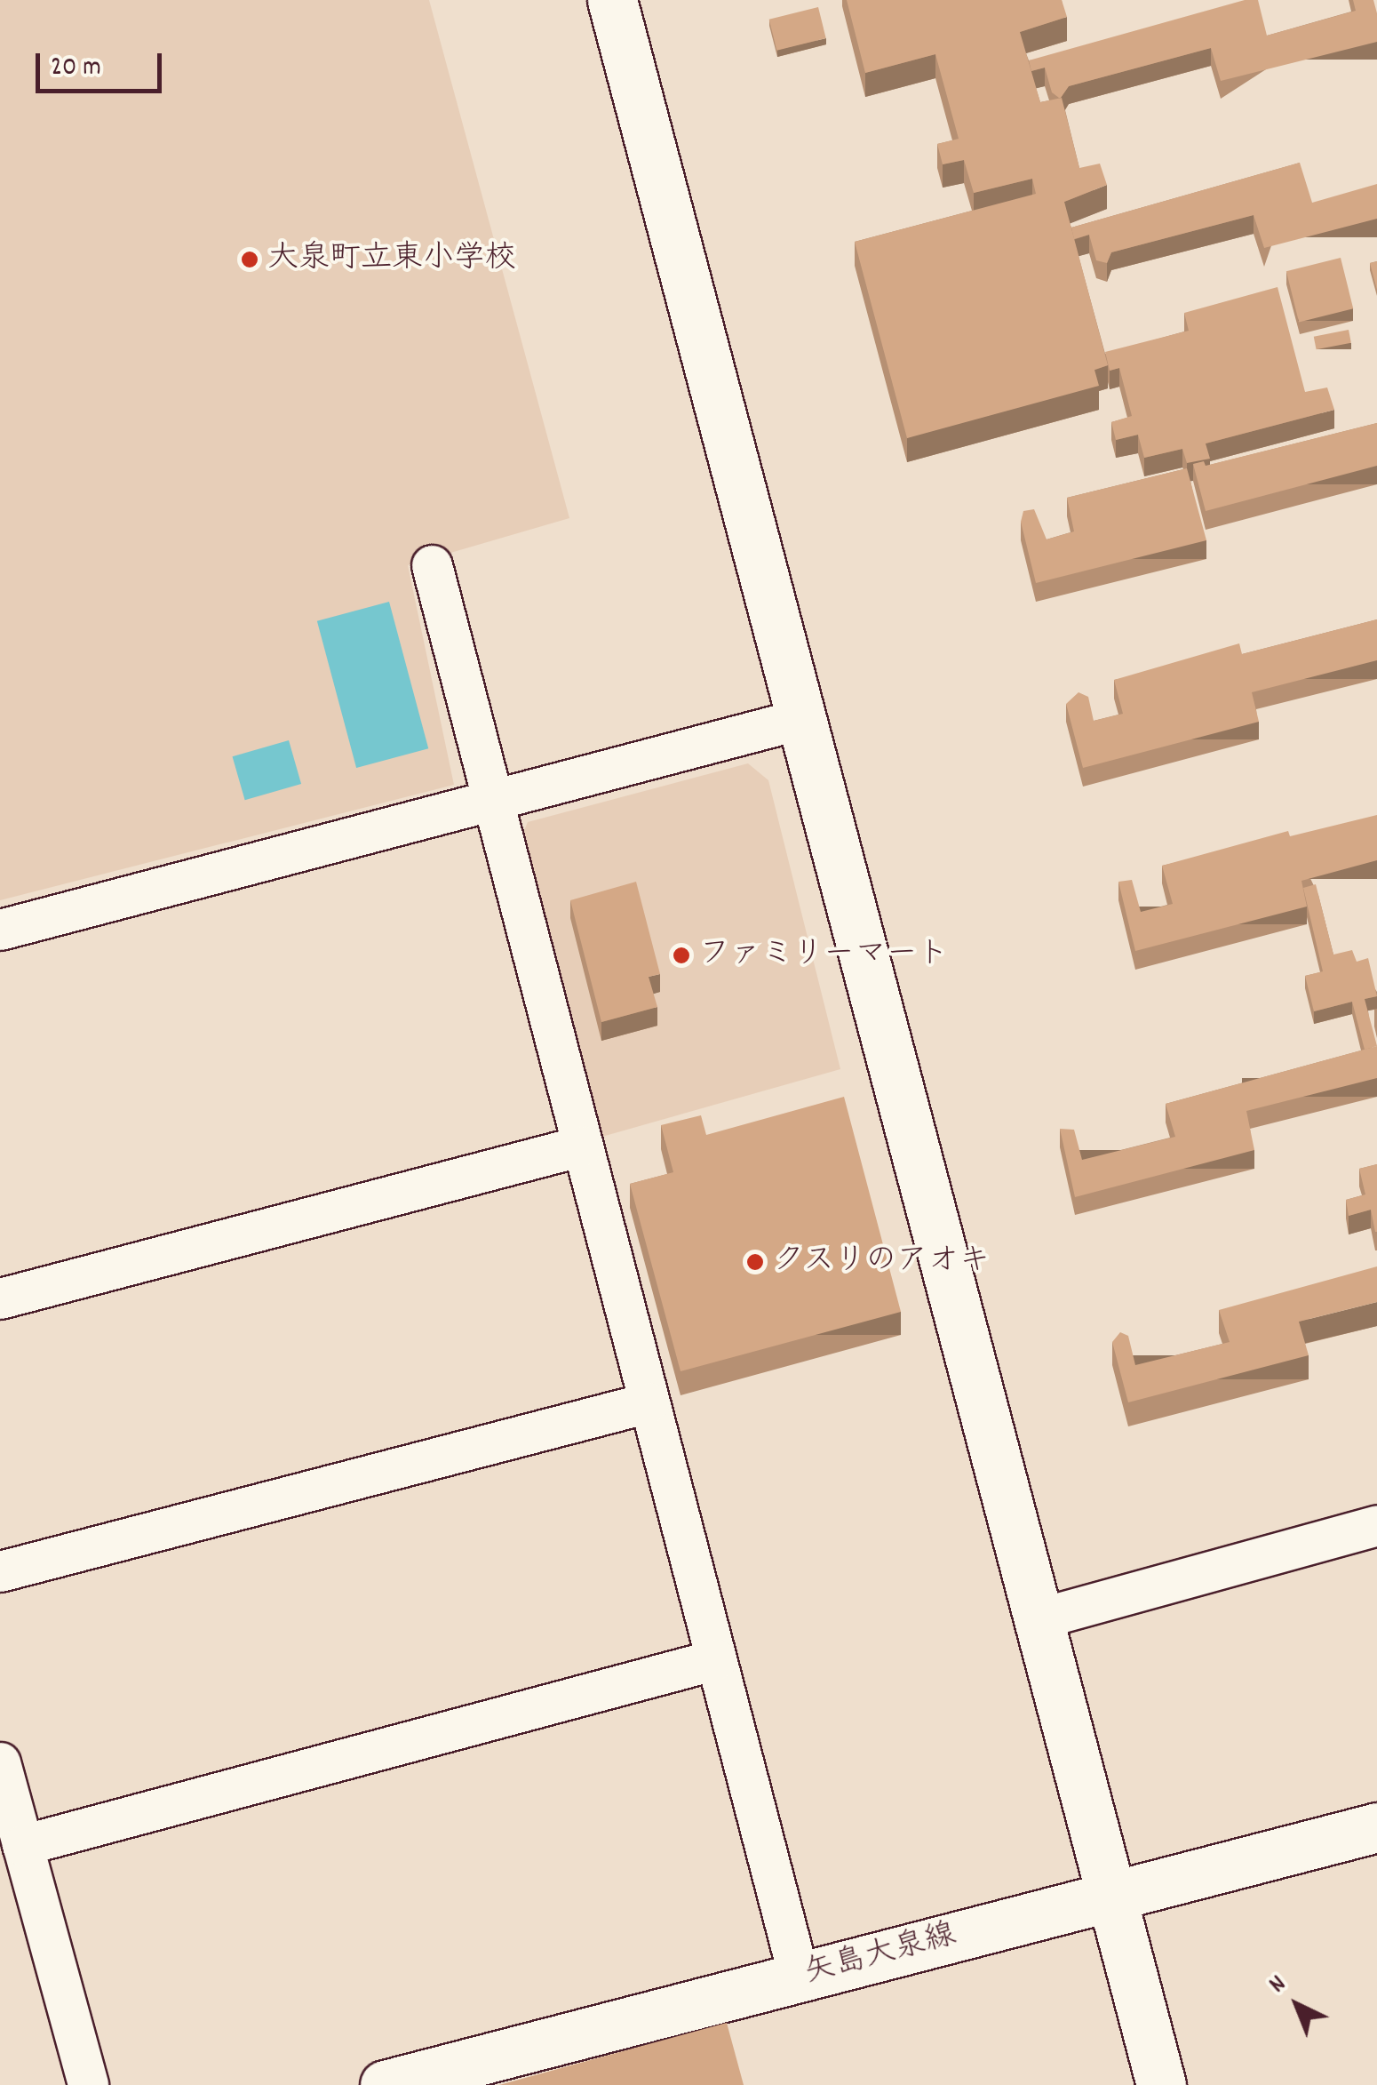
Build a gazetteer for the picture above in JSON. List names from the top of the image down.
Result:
{
  "streets": {
    "street": ["矢島大泉線"]
  },
  "places": ["大泉町立東小学校", "ファミリーマート", "クスリのアオキ"],
  "scale_bar": "20 m",
  "north": "top left"
}
